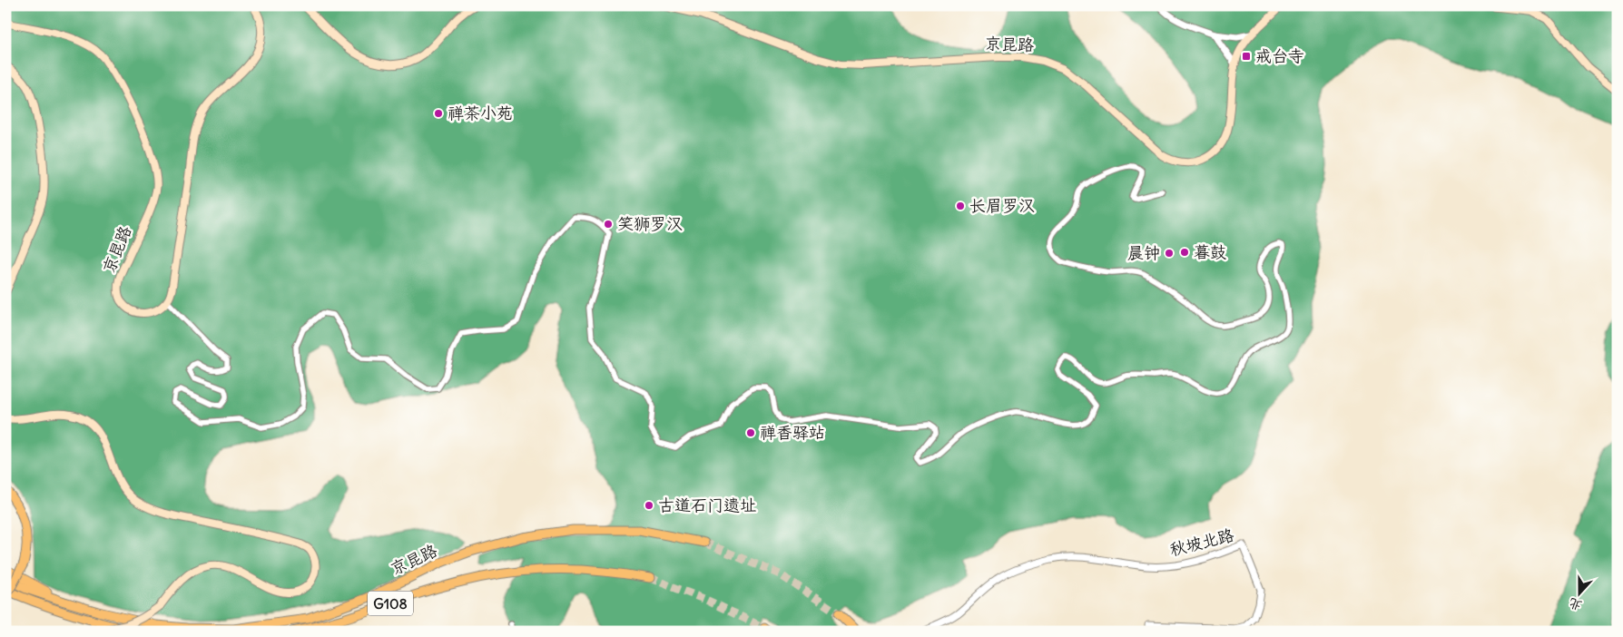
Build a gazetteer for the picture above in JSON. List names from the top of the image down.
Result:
{
  "streets": {
    "highway": ["京昆路", "G108"],
    "street": ["秋坡北路"]
  },
  "places": {
    "transit": ["戒台寺"],
    "other": [
      "禅茶小苑",
      "长眉罗汉",
      "笑狮罗汉",
      "暮鼓",
      "晨钟",
      "禅香驿站",
      "古道石门遗址"
    ]
  },
  "north": "bottom"
}
